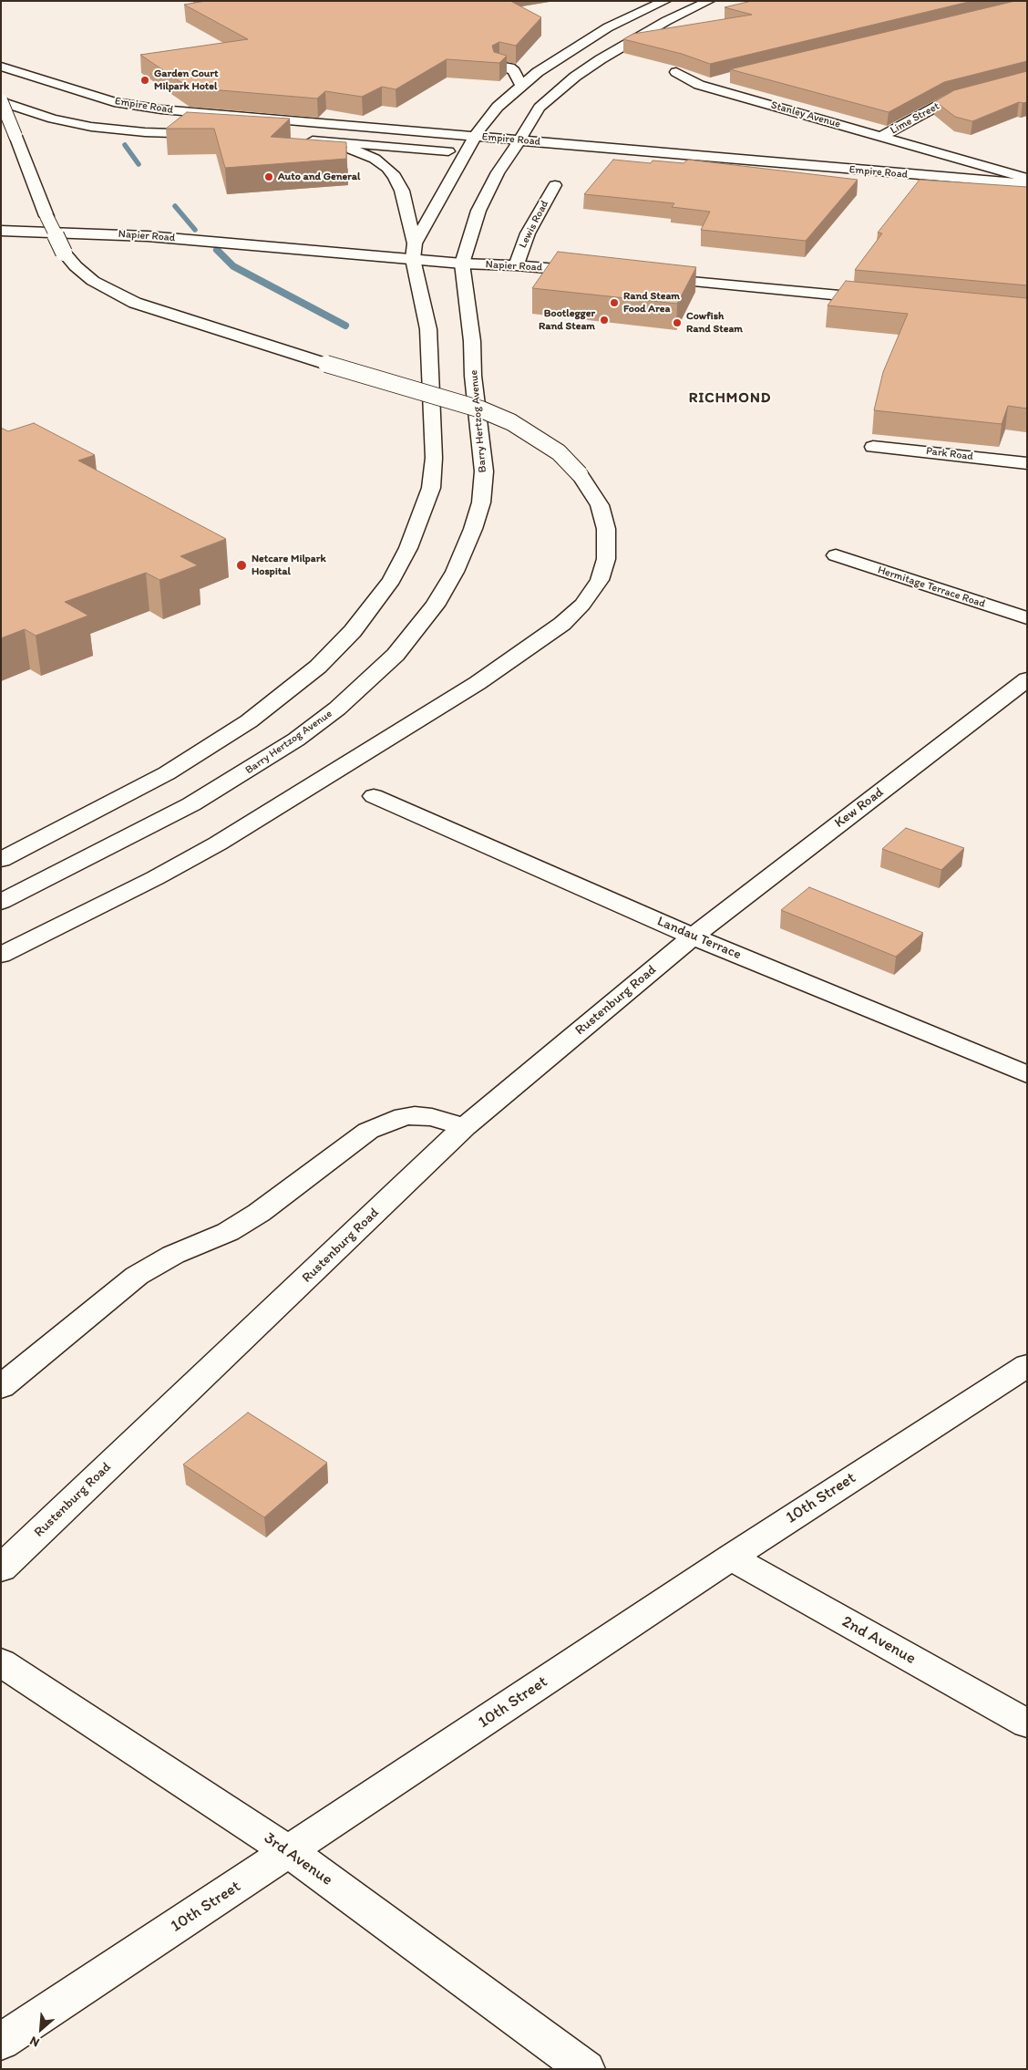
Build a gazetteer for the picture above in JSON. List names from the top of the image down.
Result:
{
  "streets": {
    "main road": [
      "Empire Road",
      "Stanley Avenue",
      "Lime Street",
      "Lewis Road",
      "Napier Road",
      "Barry Hertzog Avenue",
      "Park Road",
      "Hermitage Terrace Road",
      "Kew Road",
      "Landau Terrace",
      "Rustenburg Road",
      "10th Street",
      "2nd Avenue",
      "3rd Avenue"
    ]
  },
  "crossings": [
    ["Empire Road", "Napier Road"],
    ["Empire Road", "Barry Hertzog Avenue"],
    ["Stanley Avenue", "Lime Street"],
    ["Lewis Road", "Napier Road"],
    ["Napier Road", "Barry Hertzog Avenue"],
    ["Kew Road", "Landau Terrace"],
    ["Kew Road", "Rustenburg Road"],
    ["Landau Terrace", "Rustenburg Road"],
    ["10th Street", "2nd Avenue"],
    ["10th Street", "3rd Avenue"]
  ],
  "districts": ["RICHMOND"],
  "places": [
    "Garden Court Milpark Hotel",
    "Auto and General",
    "Rand Steam Food Area",
    "Bootlegger Rand Steam",
    "Cowfish Rand Steam",
    "Netcare Milpark Hospital"
  ],
  "north": "bottom left"
}
